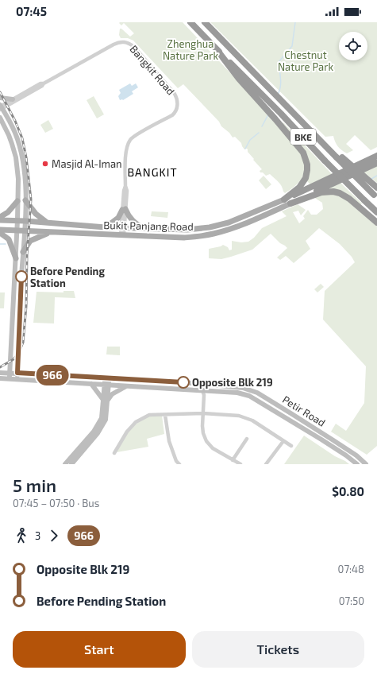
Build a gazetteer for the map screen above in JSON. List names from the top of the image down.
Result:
{
  "streets": {
    "highway": ["BKE"],
    "main road": ["Bukit Panjang Road", "Petir Road"],
    "street": ["Bangkit Road"]
  },
  "crossings": [
    ["Bangkit Road", "Bukit Panjang Road"]
  ],
  "districts": ["BANGKIT"],
  "parks": ["Zhenghua Nature Park", "Chestnut Nature Park"],
  "places": ["Masjid Al-Iman", "Before Pending Station", "Opposite Blk 219"],
  "lines": ["bus line 966"],
  "page": {
    "status": "07:45",
    "on_map": "966",
    "heading": ["5 min", "07:45 – 07:50 · Bus", "$0.80"],
    "legs": ["3", "966"],
    "list": [
      {
        "name": "Opposite Blk 219",
        "value": "07:48"
      },
      {
        "name": "Before Pending Station",
        "value": "07:50"
      }
    ],
    "buttons": ["Start", "Tickets"]
  }
}
